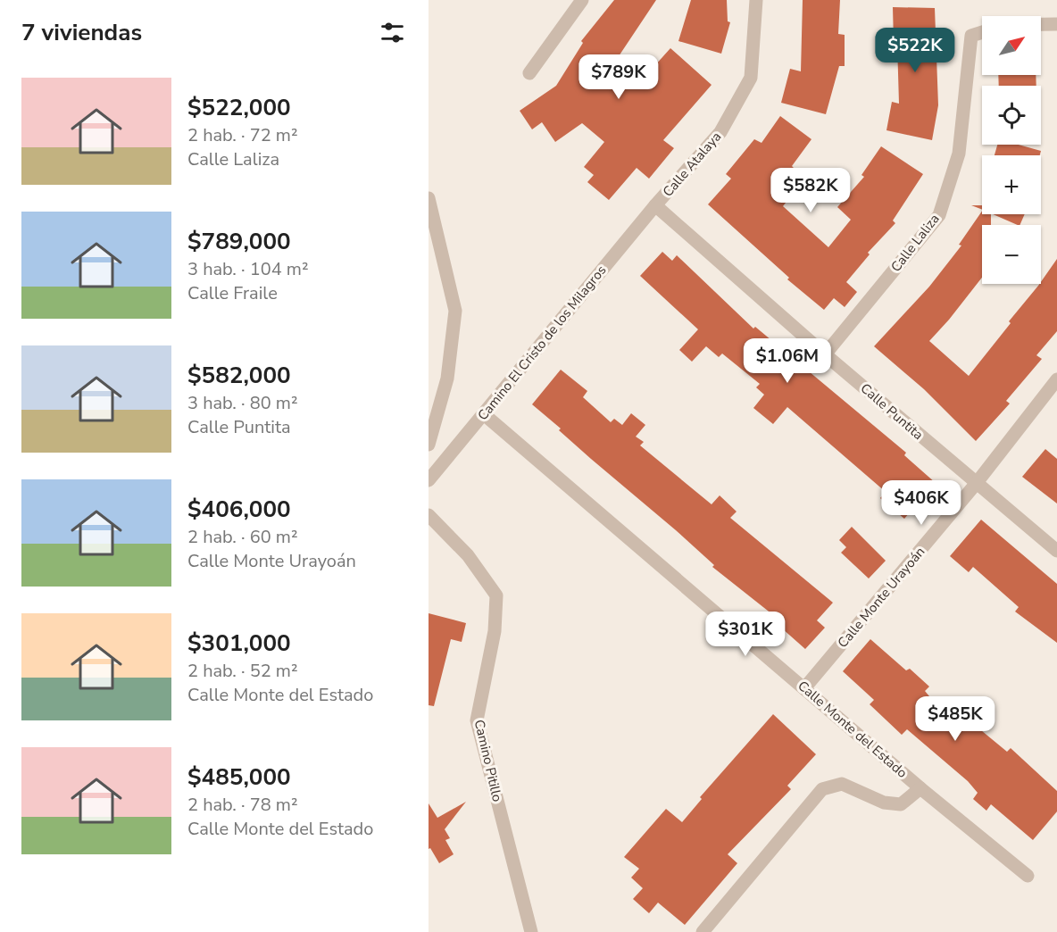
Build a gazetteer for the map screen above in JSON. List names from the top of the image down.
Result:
{
  "streets": {
    "street": [
      "Calle Atalaya",
      "Calle Laliza",
      "Camino El Cristo de los Milagros",
      "Calle Puntita",
      "Calle Monte Urayoán",
      "Calle Monte del Estado",
      "Camino Pitillo"
    ]
  },
  "crossings": [
    ["Calle Atalaya", "Camino El Cristo de los Milagros"],
    ["Calle Atalaya", "Calle Puntita"],
    ["Calle Laliza", "Calle Puntita"],
    ["Camino El Cristo de los Milagros", "Calle Puntita"],
    ["Camino El Cristo de los Milagros", "Calle Monte del Estado"],
    ["Calle Puntita", "Calle Monte Urayoán"],
    ["Calle Monte Urayoán", "Calle Monte del Estado"]
  ],
  "north": "top right",
  "page": {
    "heading": "7 viviendas",
    "map_buttons": ["+", "−"],
    "price": [
      "$522K",
      "$789K",
      "$582K",
      "$1.06M",
      "$406K",
      "$301K",
      "$485K"
    ],
    "list": [
      {
        "name": "$522,000",
        "note": "2 hab. · 72 m² · Calle Laliza"
      },
      {
        "name": "$789,000",
        "note": "3 hab. · 104 m² · Calle Fraile"
      },
      {
        "name": "$582,000",
        "note": "3 hab. · 80 m² · Calle Puntita"
      },
      {
        "name": "$406,000",
        "note": "2 hab. · 60 m² · Calle Monte Urayoán"
      },
      {
        "name": "$301,000",
        "note": "2 hab. · 52 m² · Calle Monte del Estado"
      },
      {
        "name": "$485,000",
        "note": "2 hab. · 78 m² · Calle Monte del Estado"
      }
    ]
  }
}
